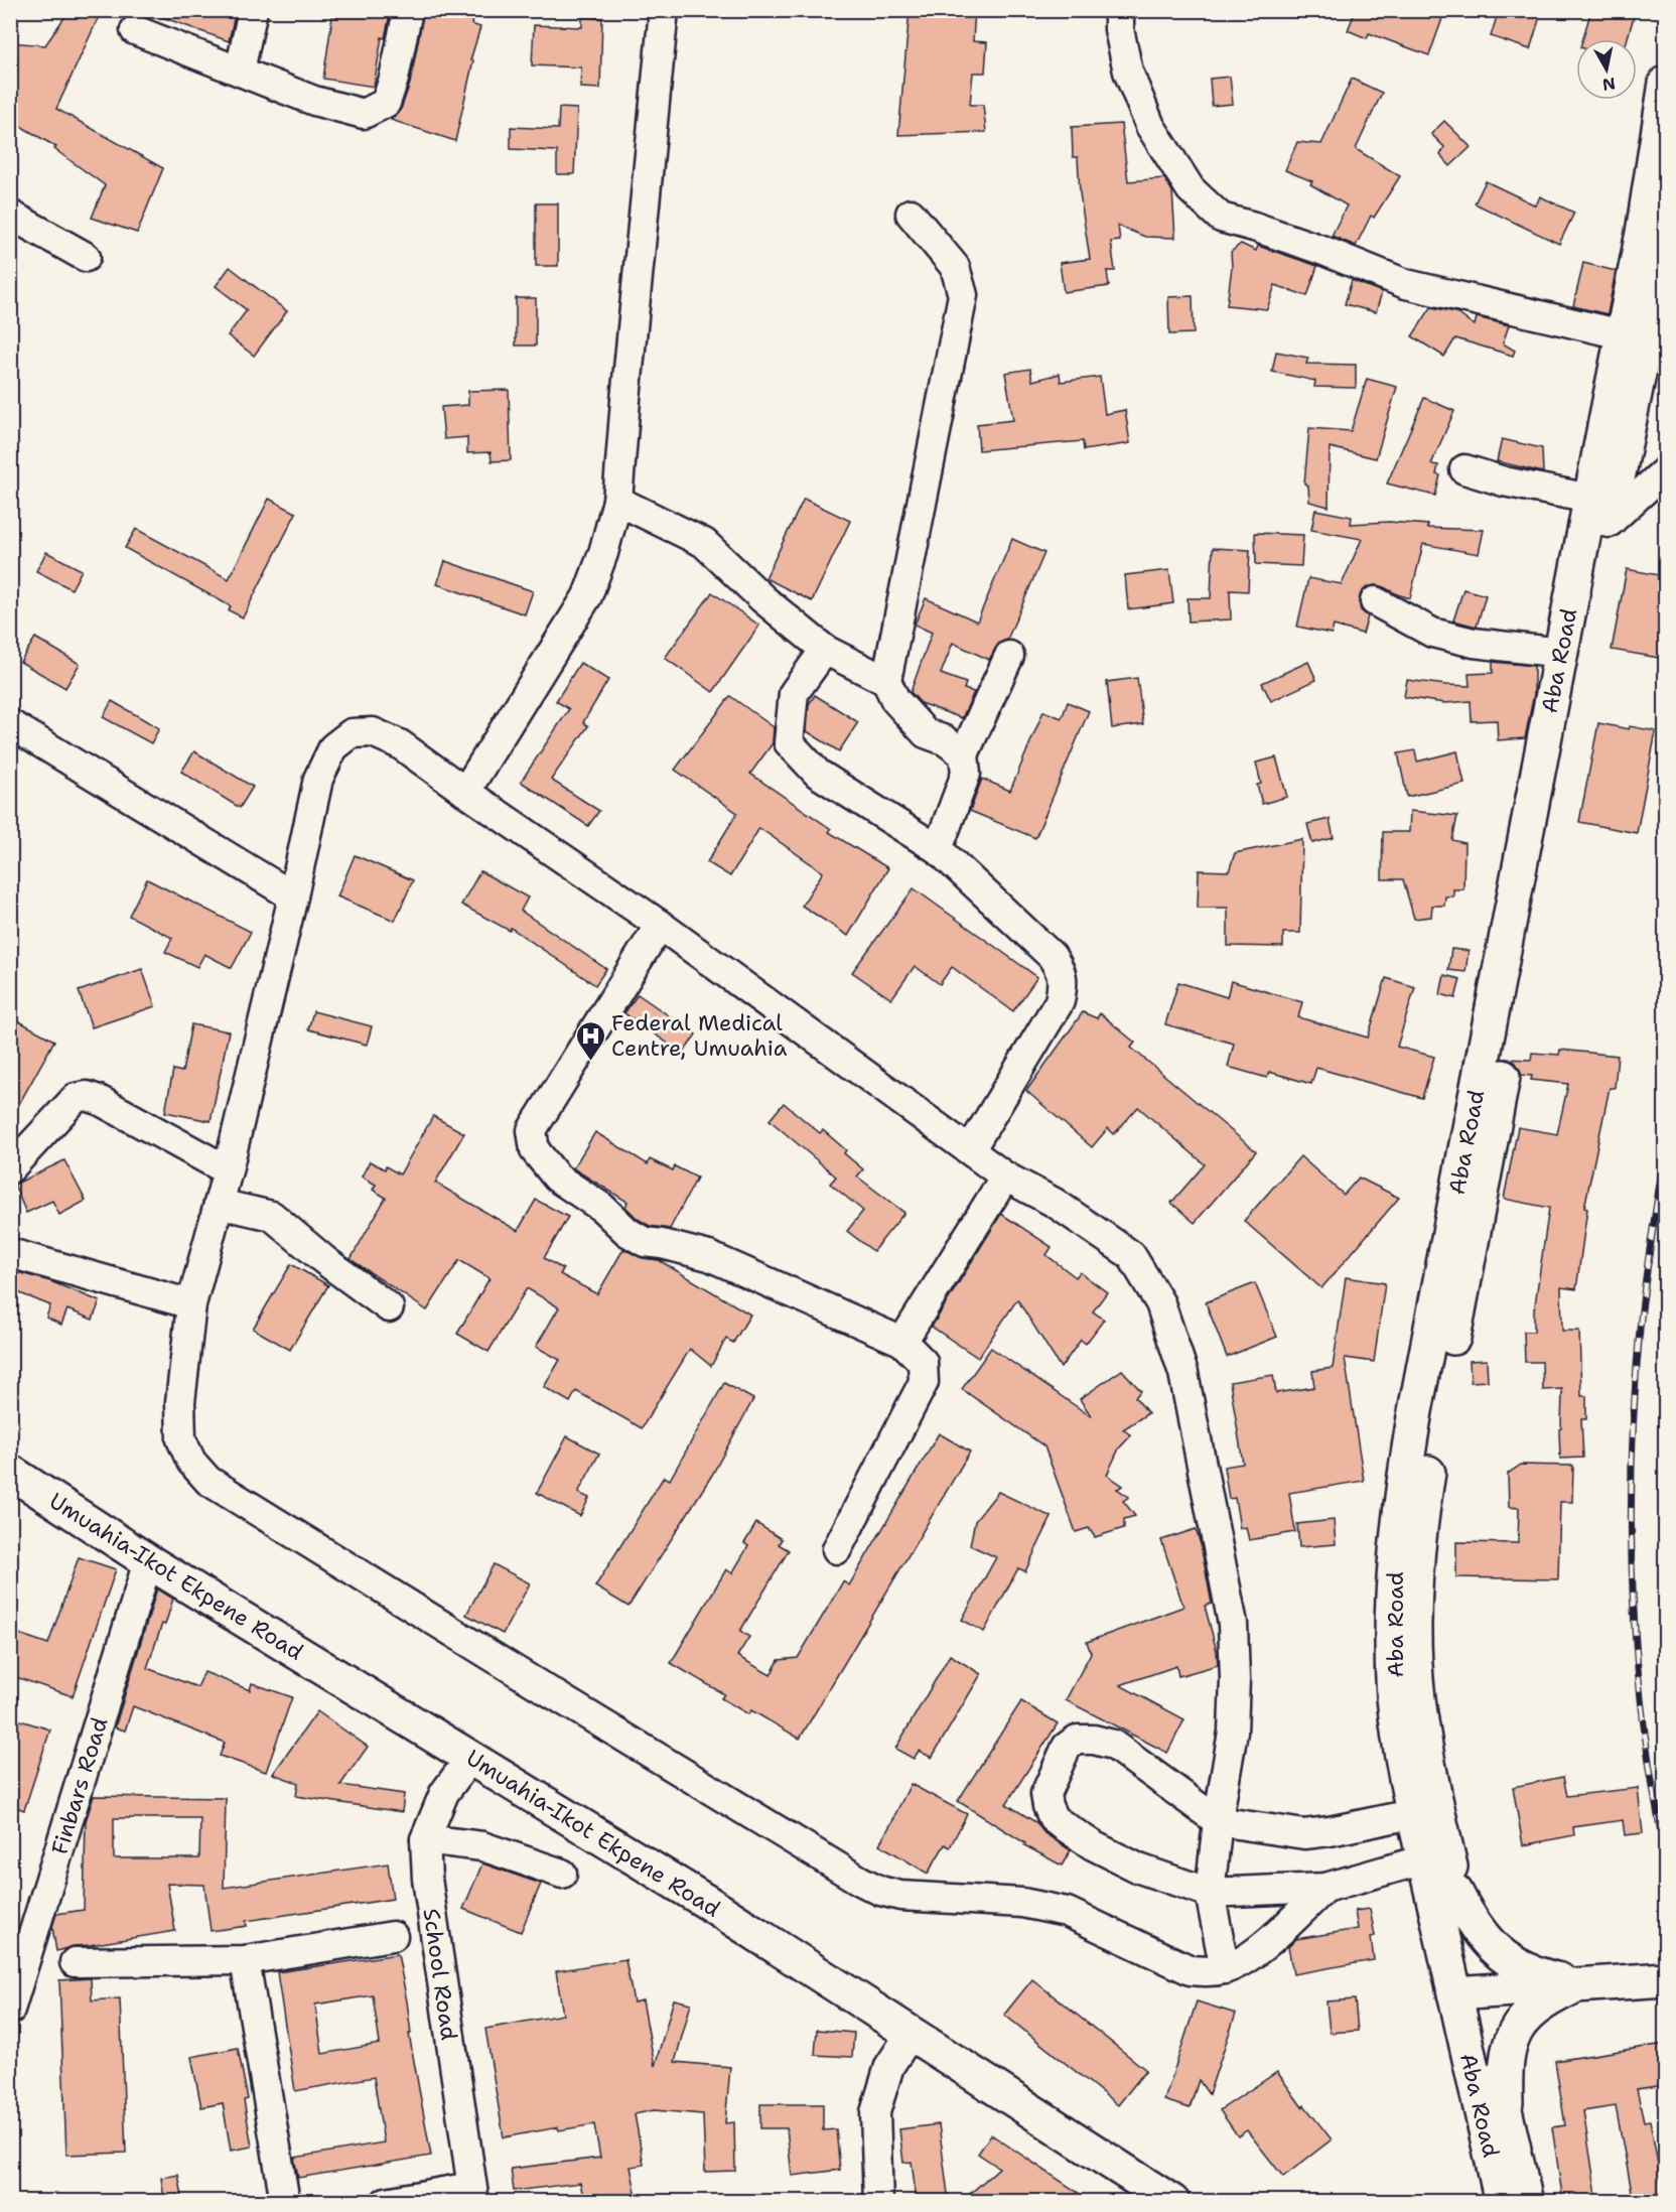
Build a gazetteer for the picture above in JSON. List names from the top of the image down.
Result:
{
  "streets": {
    "main road": ["Aba Road", "Umuahia-Ikot Ekpene Road"],
    "street": ["Finbars Road", "School Road"]
  },
  "crossings": [
    ["Umuahia-Ikot Ekpene Road", "Finbars Road"],
    ["Umuahia-Ikot Ekpene Road", "School Road"]
  ],
  "places": {
    "hospital": ["Federal Medical Centre, Umuahia"]
  },
  "north": "bottom"
}
